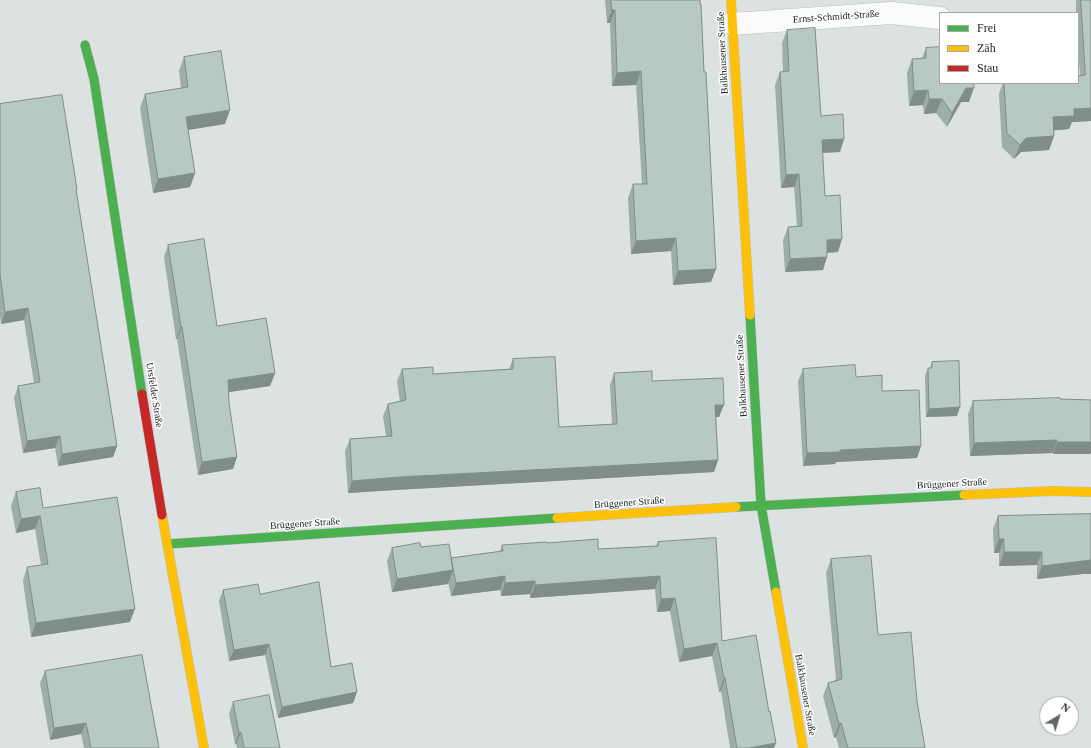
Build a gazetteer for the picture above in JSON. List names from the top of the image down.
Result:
{
  "streets": {
    "street": [
      "Ernst-Schmidt-Straße",
      "Balkhausener Straße",
      "Ursfelder Straße",
      "Brüggener Straße"
    ]
  },
  "crossings": [
    ["Ernst-Schmidt-Straße", "Balkhausener Straße"],
    ["Balkhausener Straße", "Brüggener Straße"],
    ["Ursfelder Straße", "Brüggener Straße"]
  ],
  "legend": ["Frei", "Zäh", "Stau"],
  "north": "top right"
}
